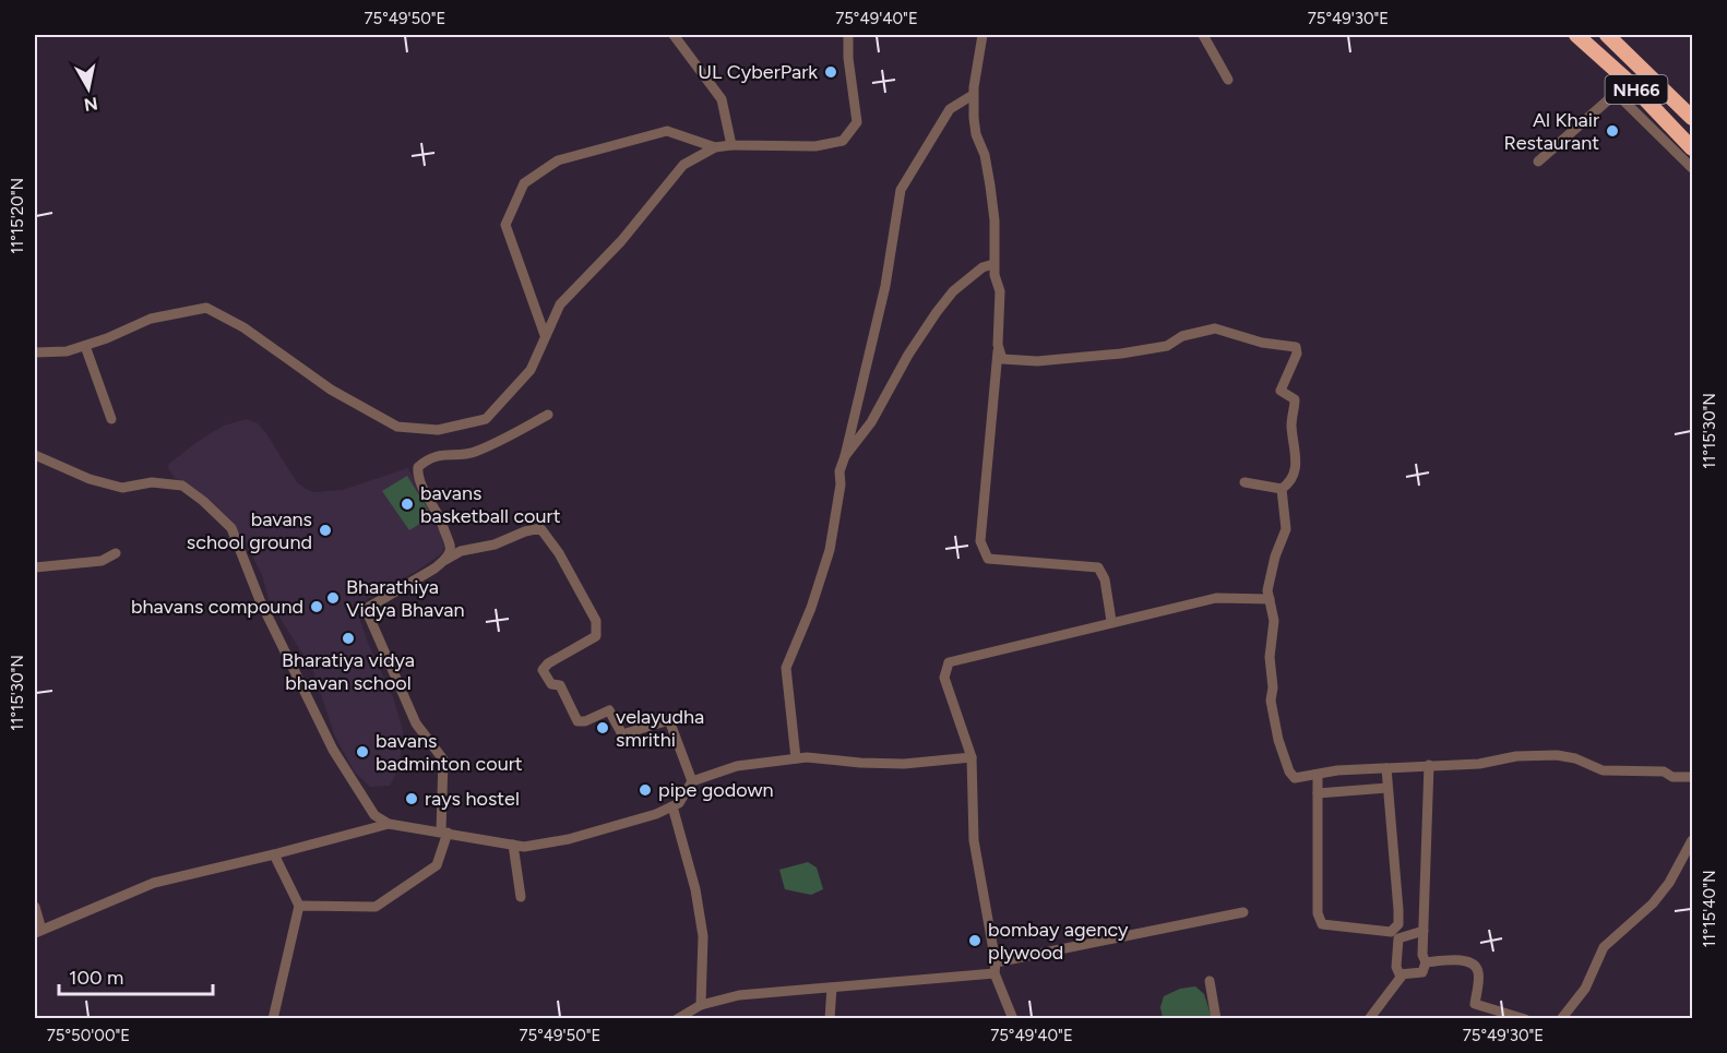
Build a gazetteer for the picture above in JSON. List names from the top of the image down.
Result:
{
  "streets": {
    "highway": ["NH66"]
  },
  "places": [
    "UL CyberPark",
    "Al Khair Restaurant",
    "bavans basketball court",
    "bavans school ground",
    "Bharathiya Vidya Bhavan",
    "bhavans compound",
    "Bharatiya vidya bhavan school",
    "velayudha smrithi",
    "bavans badminton court",
    "pipe godown",
    "rays hostel",
    "bombay agency plywood"
  ],
  "scale_bar": "100 m",
  "north": "bottom",
  "coordinates": [
    "75°49'50\"E",
    "75°49'40\"E",
    "75°49'30\"E",
    "11°15'20\"N",
    "11°15'30\"N",
    "11°15'40\"N",
    "75°50'00\"E"
  ]
}
